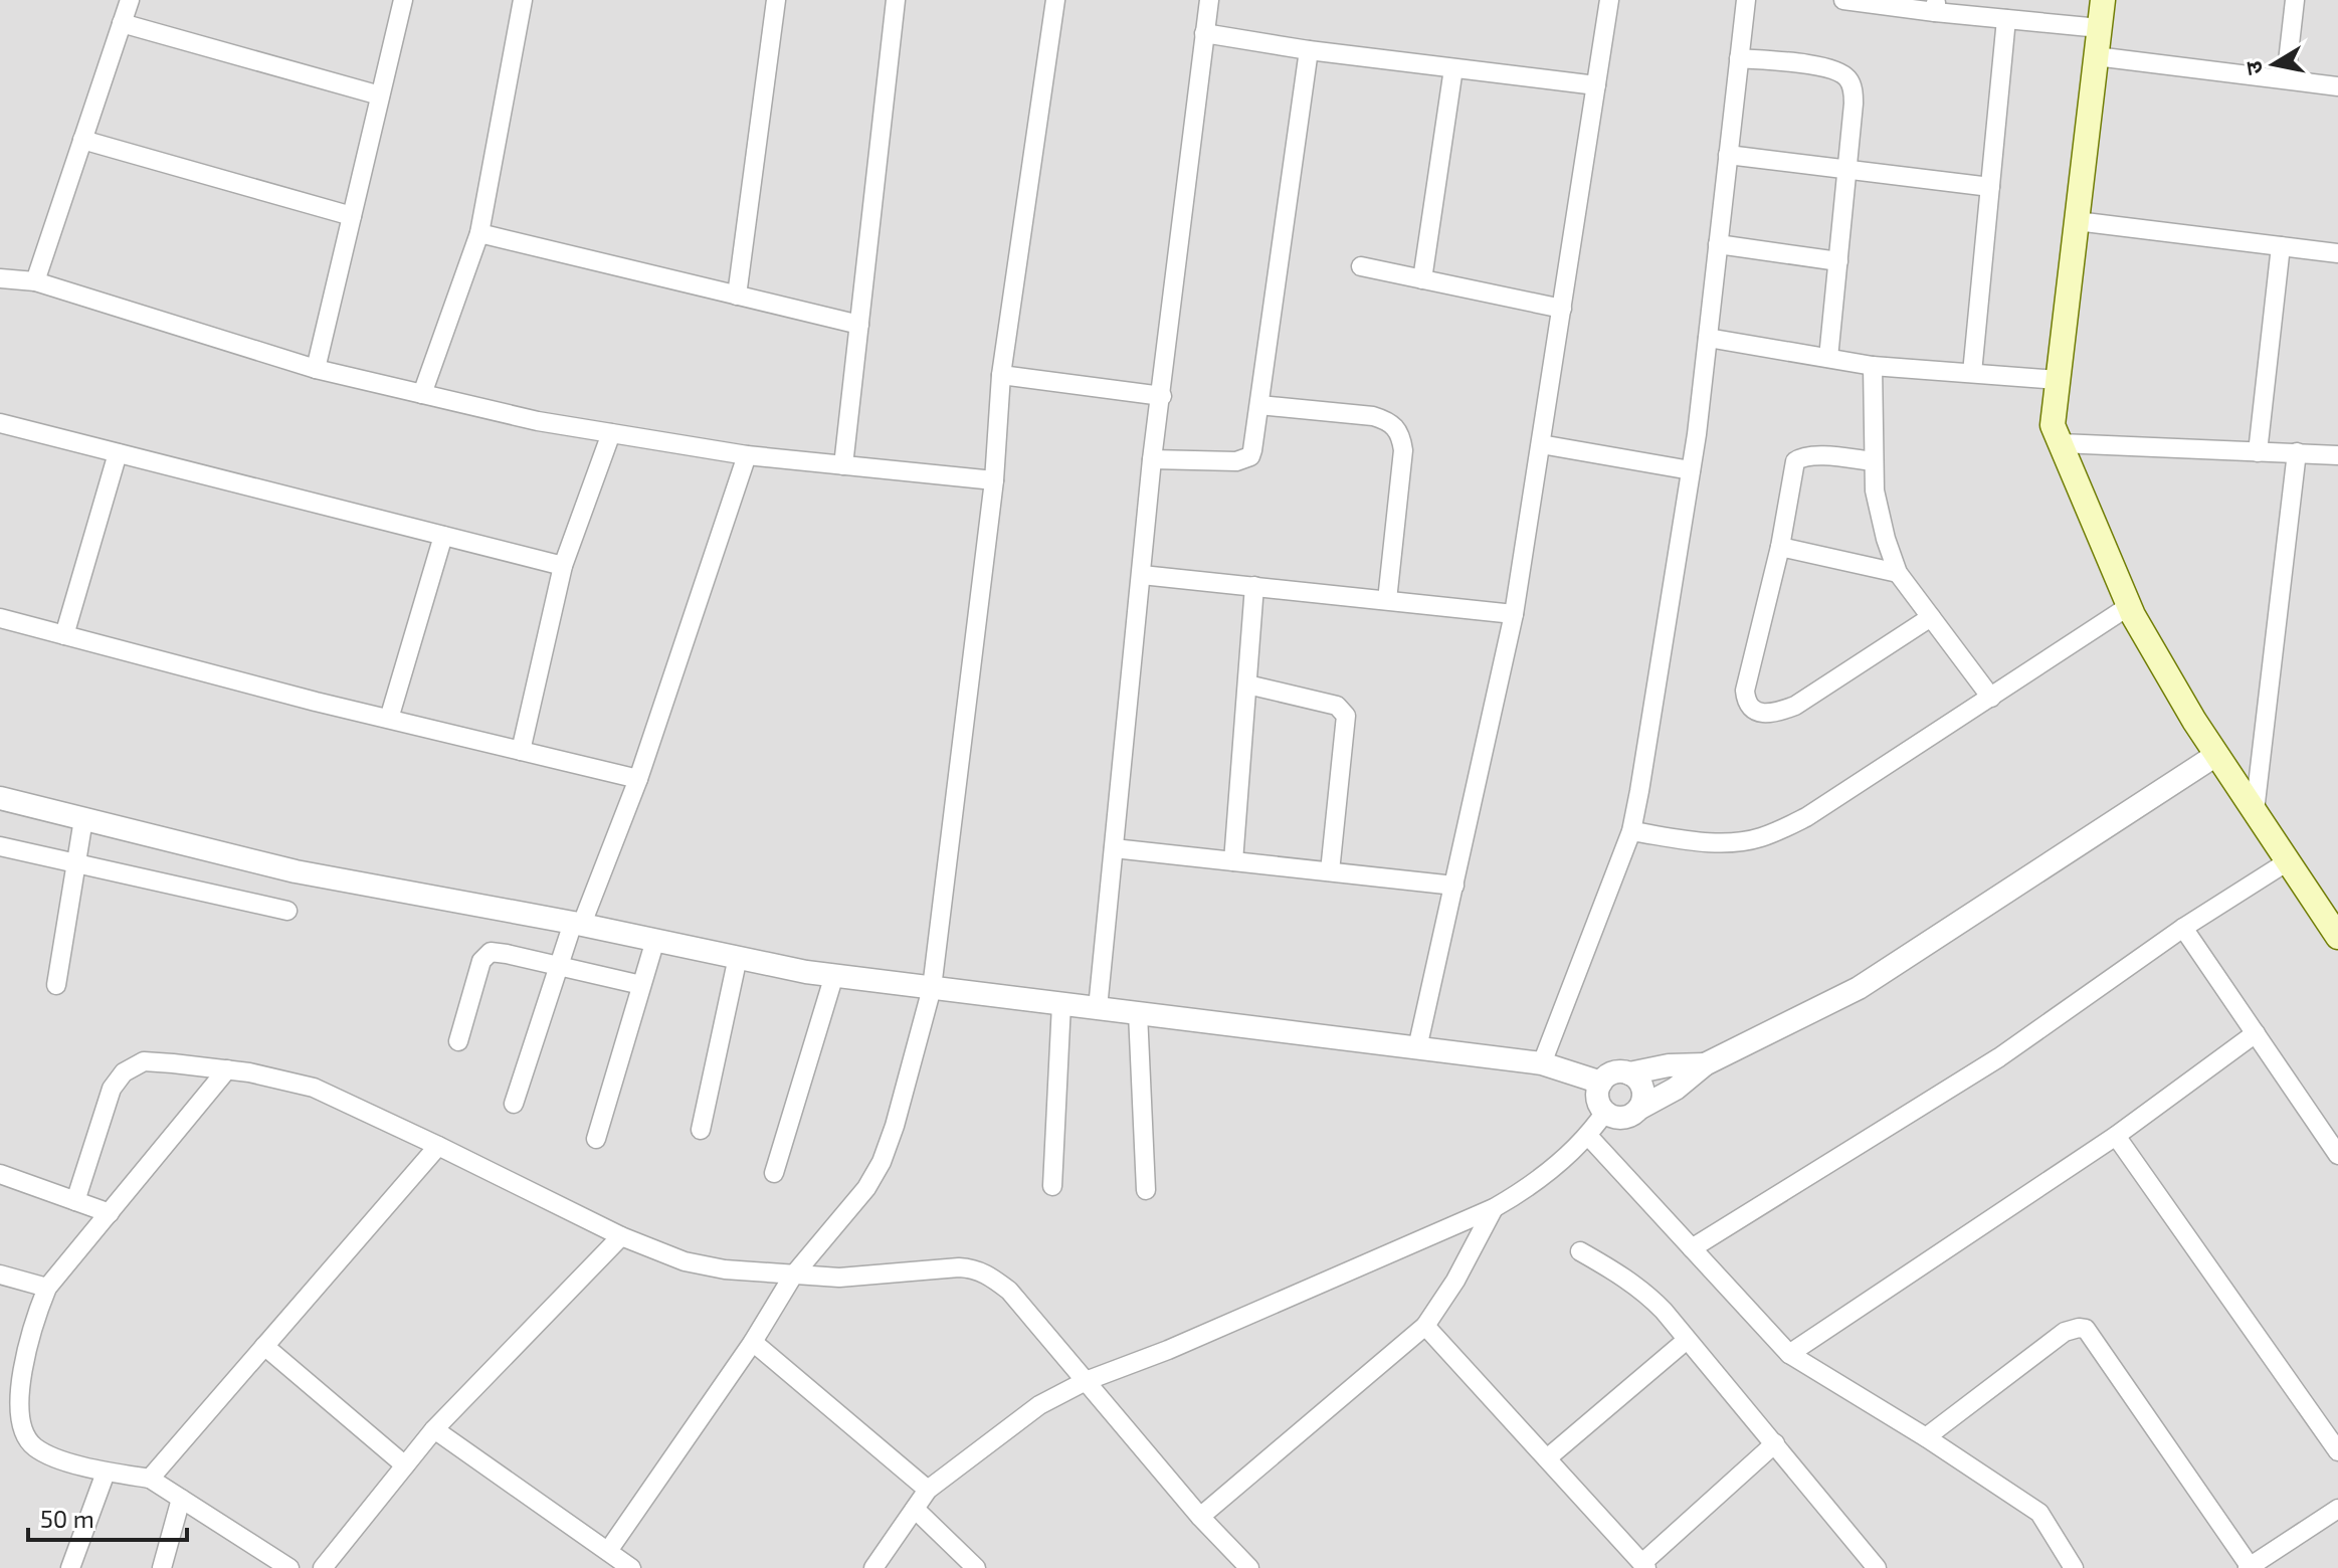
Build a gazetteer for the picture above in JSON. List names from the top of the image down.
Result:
{
  "scale_bar": "50 m",
  "north": "left"
}
